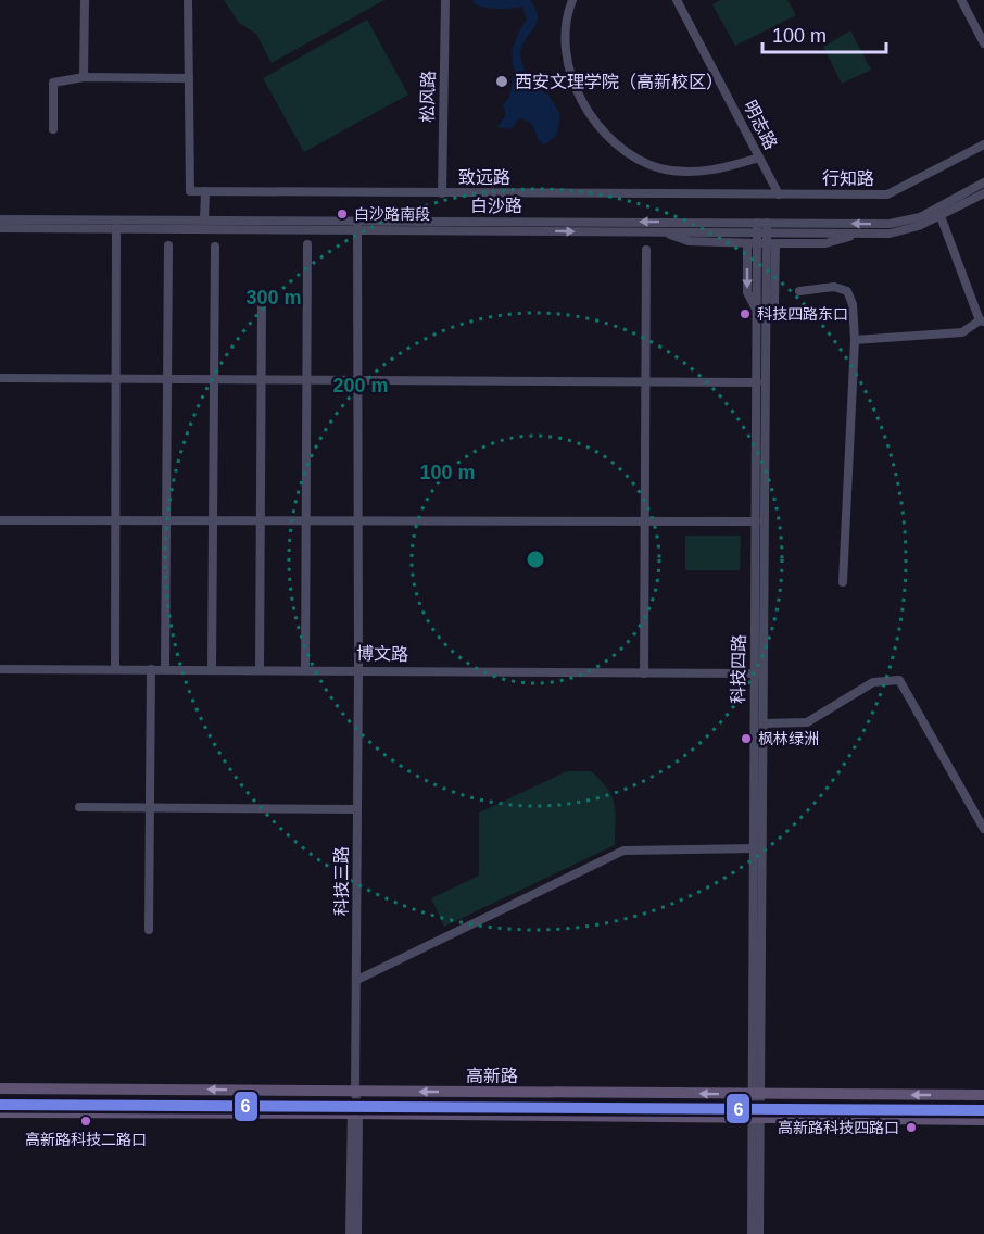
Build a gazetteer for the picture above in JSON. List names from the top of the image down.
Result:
{
  "streets": {
    "main road": ["高新路"],
    "street": [
      "松风路",
      "明志路",
      "致远路",
      "行知路",
      "白沙路",
      "博文路",
      "科技四路",
      "科技三路"
    ]
  },
  "crossings": [
    ["松风路", "致远路"],
    ["明志路", "致远路"],
    ["明志路", "行知路"],
    ["致远路", "行知路"],
    ["白沙路", "科技四路"],
    ["白沙路", "科技三路"],
    ["博文路", "科技四路"],
    ["博文路", "科技三路"],
    ["科技四路", "高新路"],
    ["科技三路", "高新路"]
  ],
  "places": [
    "西安文理学院（高新校区）",
    "白沙路南段",
    "科技四路东口",
    "枫林绿洲",
    "高新路科技二路口",
    "高新路科技四路口"
  ],
  "lines": ["transit line 6"],
  "scale_bar": "100 m",
  "rings": ["300 m", "200 m", "100 m"]
}
